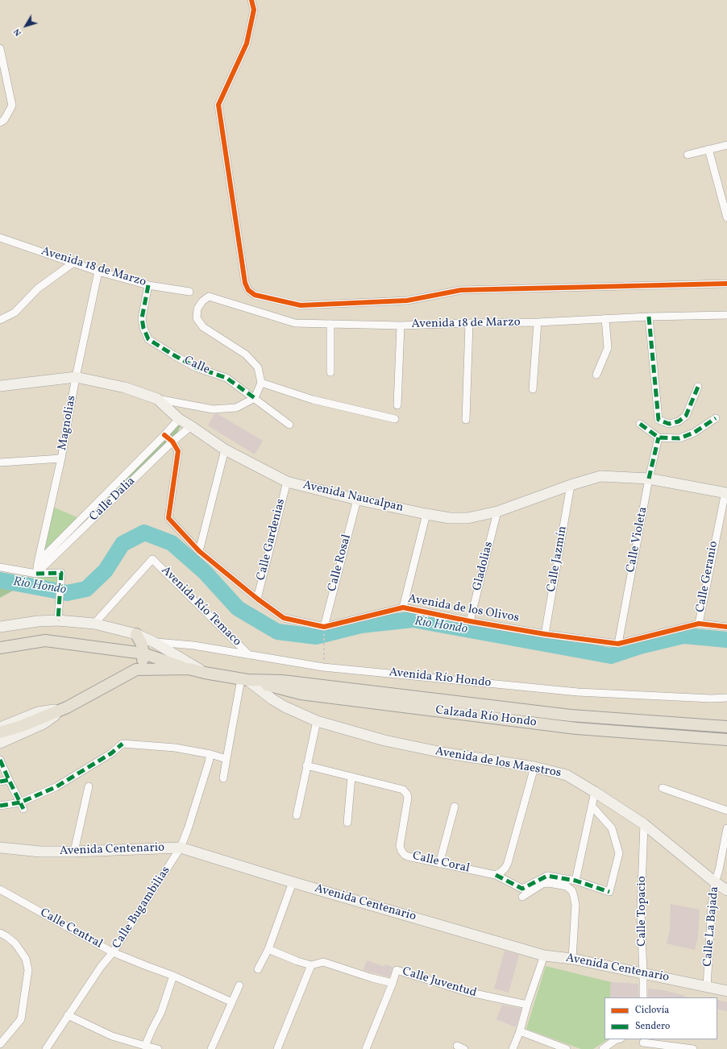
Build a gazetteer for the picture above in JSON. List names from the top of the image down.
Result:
{
  "streets": {
    "main road": [
      "Avenida Naucalpan",
      "Calzada Río Hondo",
      "Avenida de los Maestros",
      "Avenida Centenario"
    ],
    "street": [
      "Avenida 18 de Marzo",
      "Calle",
      "Magnolias",
      "Calle Dalia",
      "Calle Gardenias",
      "Calle Violeta",
      "Calle Jazmín",
      "Calle Rosal",
      "Gladolias",
      "Calle Geranio",
      "Avenida Río Temaco",
      "Avenida de los Olivos",
      "Avenida Río Hondo",
      "Calle Coral",
      "Calle Bugambilias",
      "Calle Topacio",
      "Calle La Bajada",
      "Calle Central",
      "Calle Juventud"
    ]
  },
  "crossings": [
    ["Avenida 18 de Marzo", "Calle"],
    ["Avenida 18 de Marzo", "Magnolias"],
    ["Magnolias", "Avenida Naucalpan"],
    ["Magnolias", "Calle Dalia"],
    ["Avenida Naucalpan", "Calle Dalia"],
    ["Avenida Naucalpan", "Calle Gardenias"],
    ["Avenida Naucalpan", "Calle Violeta"],
    ["Avenida Naucalpan", "Calle Jazmín"],
    ["Avenida Naucalpan", "Calle Rosal"],
    ["Avenida Naucalpan", "Gladolias"],
    ["Avenida Naucalpan", "Calle Geranio"],
    ["Calle Dalia", "Avenida de los Olivos"],
    ["Calle Gardenias", "Avenida de los Olivos"],
    ["Calle Violeta", "Avenida de los Olivos"],
    ["Calle Jazmín", "Avenida de los Olivos"],
    ["Calle Rosal", "Avenida de los Olivos"],
    ["Gladolias", "Avenida de los Olivos"],
    ["Calle Geranio", "Avenida de los Olivos"],
    ["Avenida Río Temaco", "Avenida Río Hondo"],
    ["Calzada Río Hondo", "Avenida de los Maestros"],
    ["Avenida de los Maestros", "Calle Topacio"],
    ["Avenida de los Maestros", "Calle La Bajada"],
    ["Avenida Centenario", "Calle Bugambilias"],
    ["Avenida Centenario", "Calle Topacio"],
    ["Avenida Centenario", "Calle La Bajada"],
    ["Calle Bugambilias", "Calle Central"]
  ],
  "water": ["Rio Hondo"],
  "legend": ["Ciclovía", "Sendero"],
  "north": "bottom left"
}
